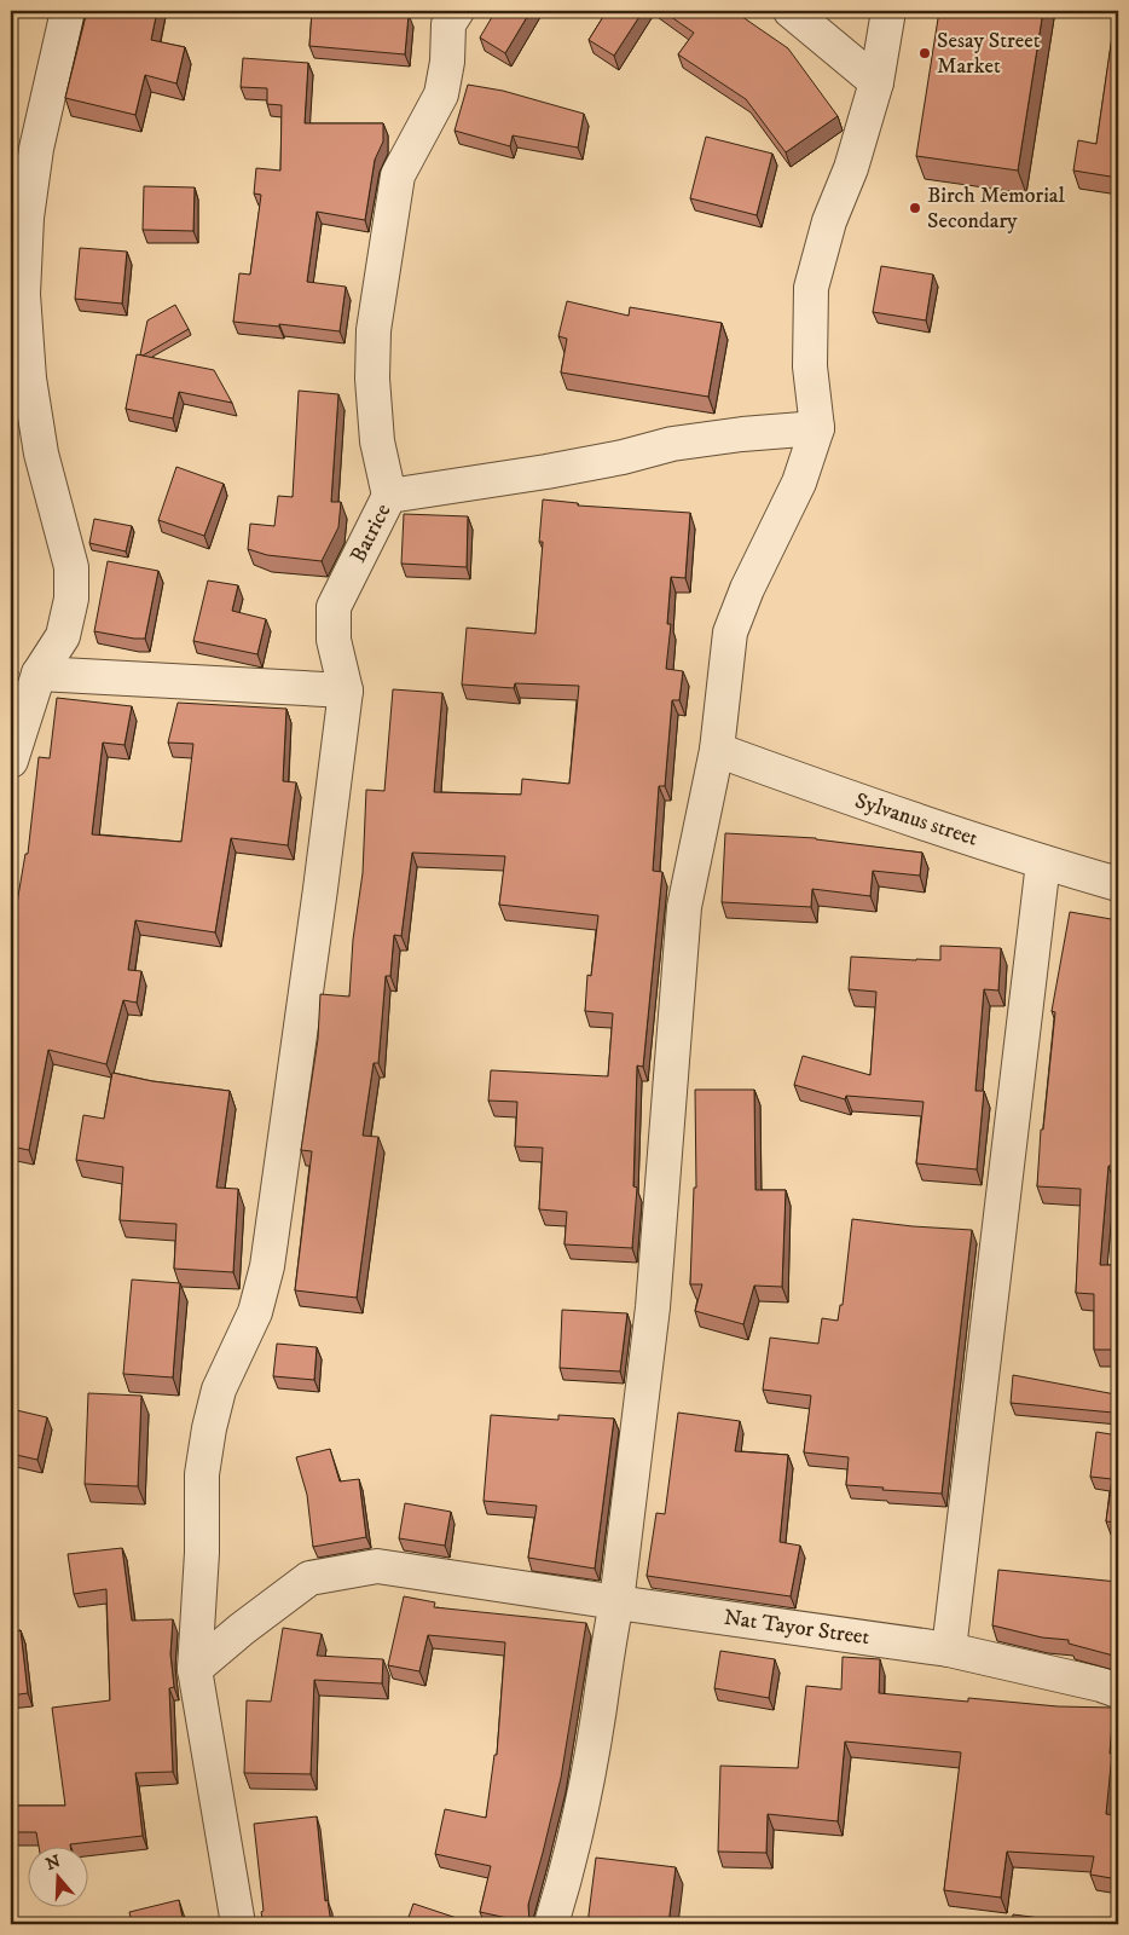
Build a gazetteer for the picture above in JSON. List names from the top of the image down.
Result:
{
  "streets": {
    "street": ["Batrice", "Sylvanus street", "Nat Tayor Street"]
  },
  "places": ["Sesay Street Market", "Birch Memorial Secondary"],
  "north": "top"
}
